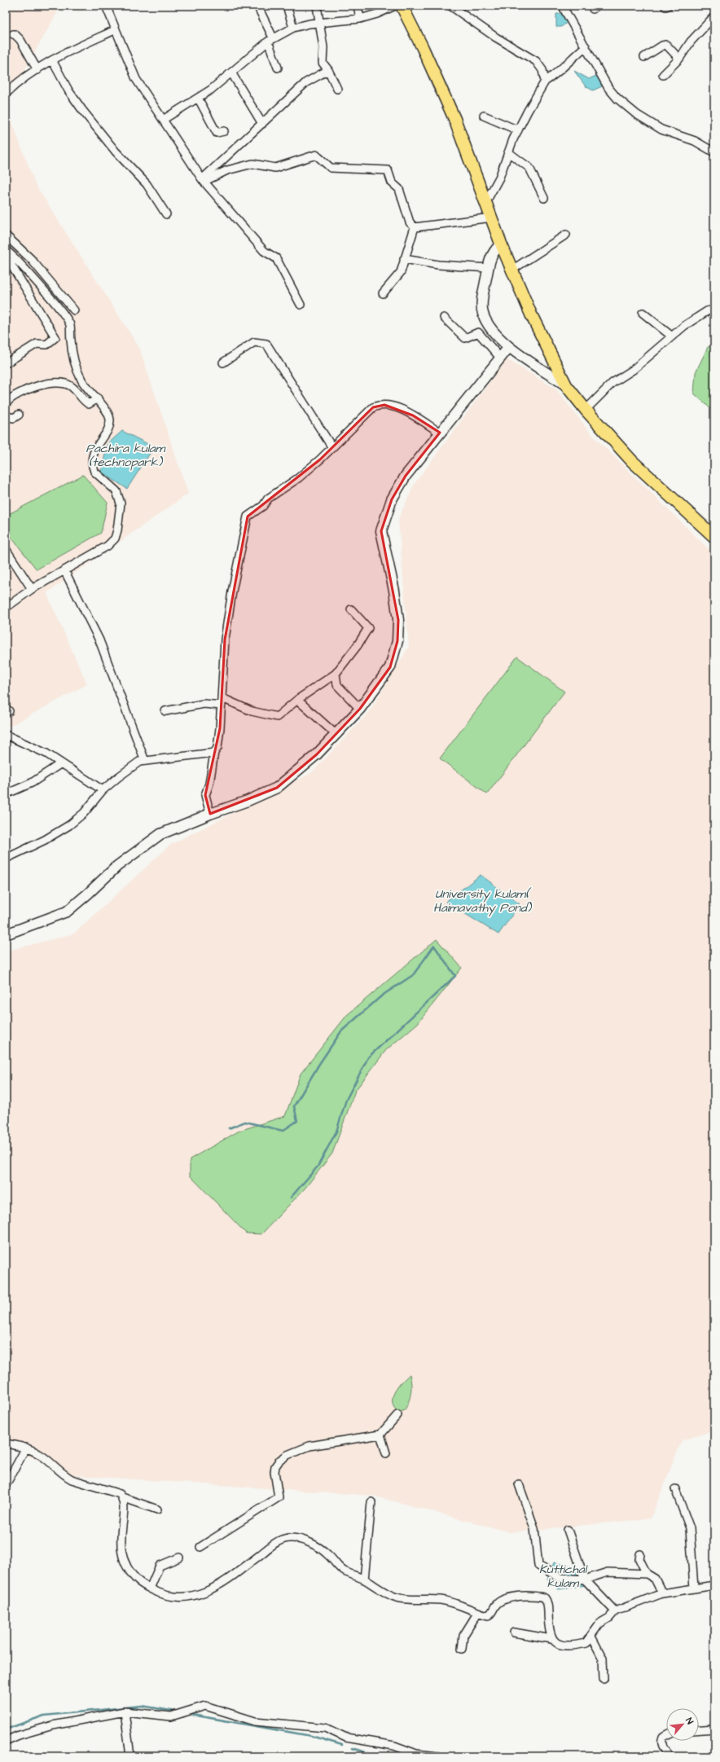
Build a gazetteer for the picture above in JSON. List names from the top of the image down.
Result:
{
  "water": ["Pachira kulam (technopark)", "University kulam( Haimavathy Pond)", "Kuttichal kulam"],
  "north": "top right"
}
